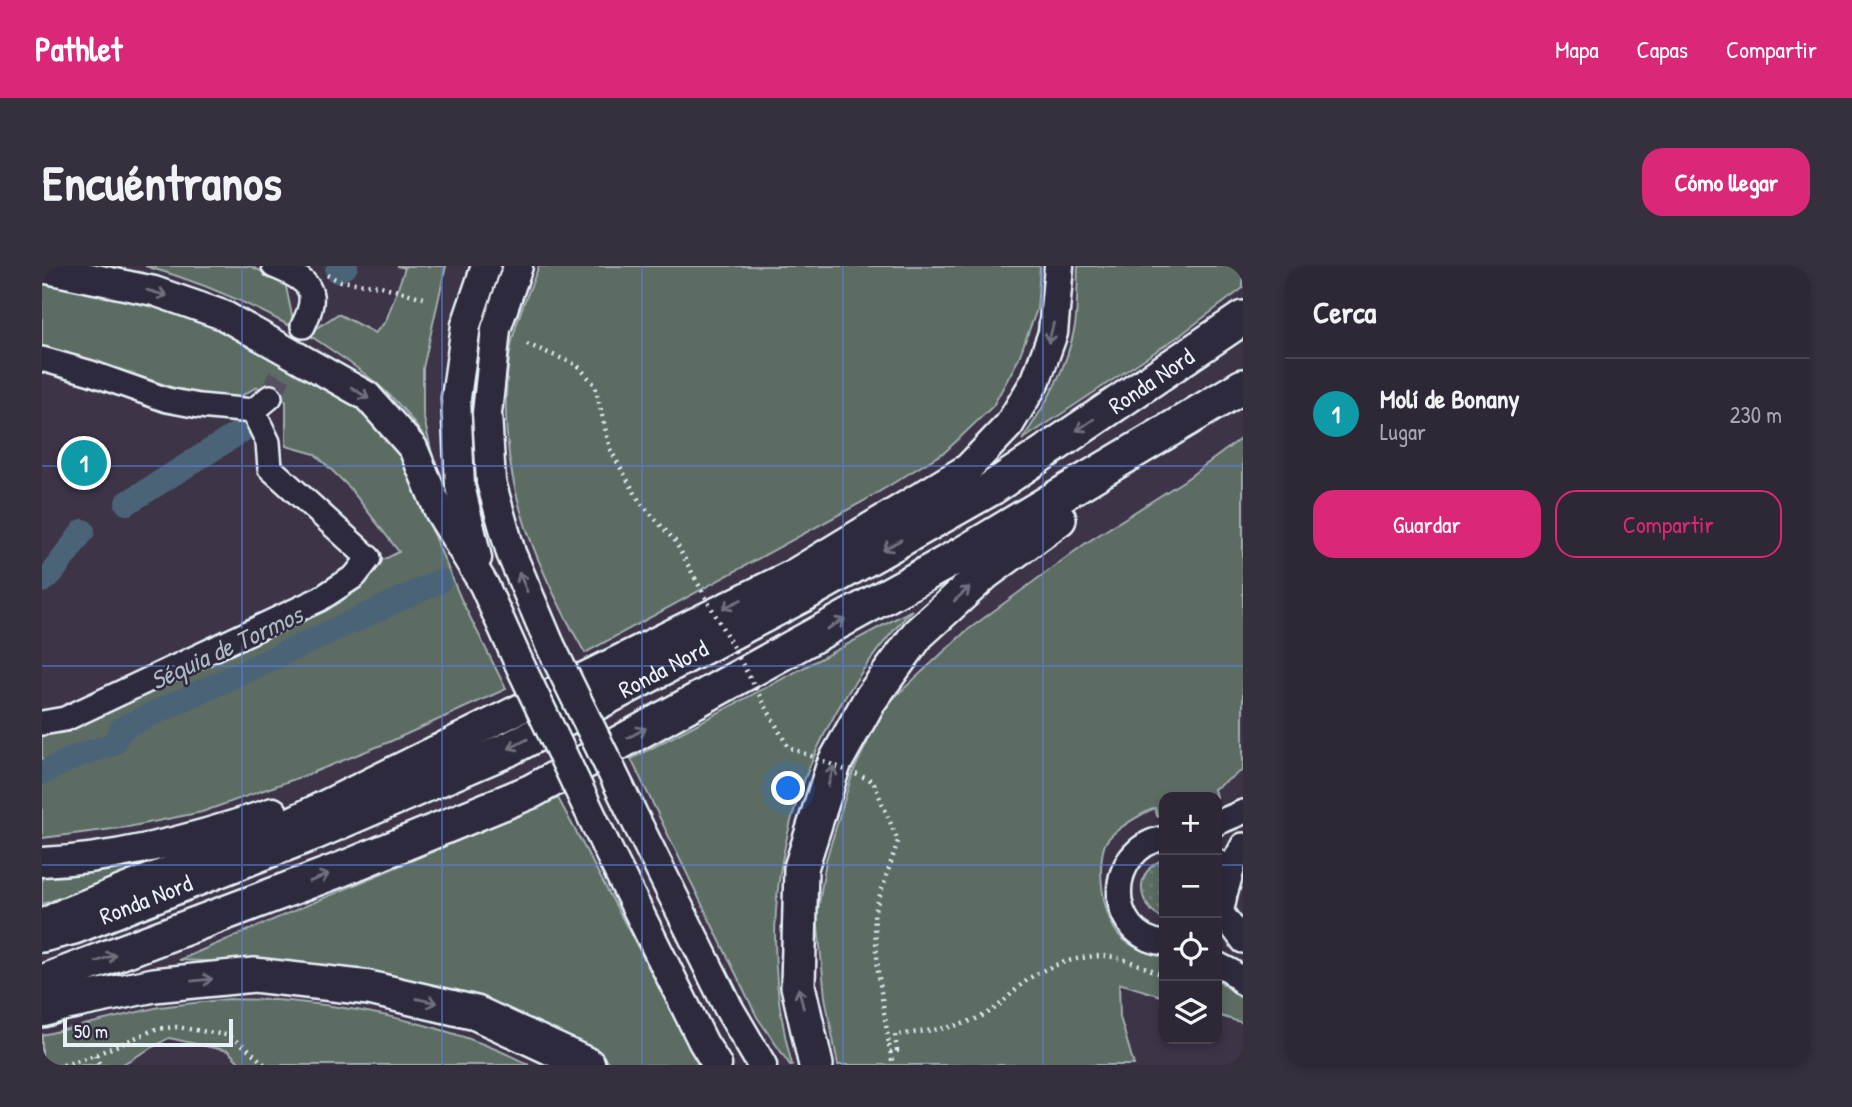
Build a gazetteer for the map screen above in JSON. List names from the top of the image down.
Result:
{
  "streets": {
    "highway": ["Ronda Nord"]
  },
  "water": ["Séquia de Tormos"],
  "scale_bar": "50 m",
  "page": {
    "header": "Pathlet",
    "nav": ["Mapa", "Capas", "Compartir"],
    "buttons": [
      "Cómo llegar",
      ["Guardar", "Compartir"]
    ],
    "title": "Encuéntranos",
    "heading": "Cerca",
    "list": [
      {
        "mark": "1",
        "name": "Molí de Bonany",
        "note": "Lugar",
        "value": "230 m"
      }
    ],
    "pins": "1",
    "map_buttons": ["+", "−"],
    "scale": "50 m"
  }
}
